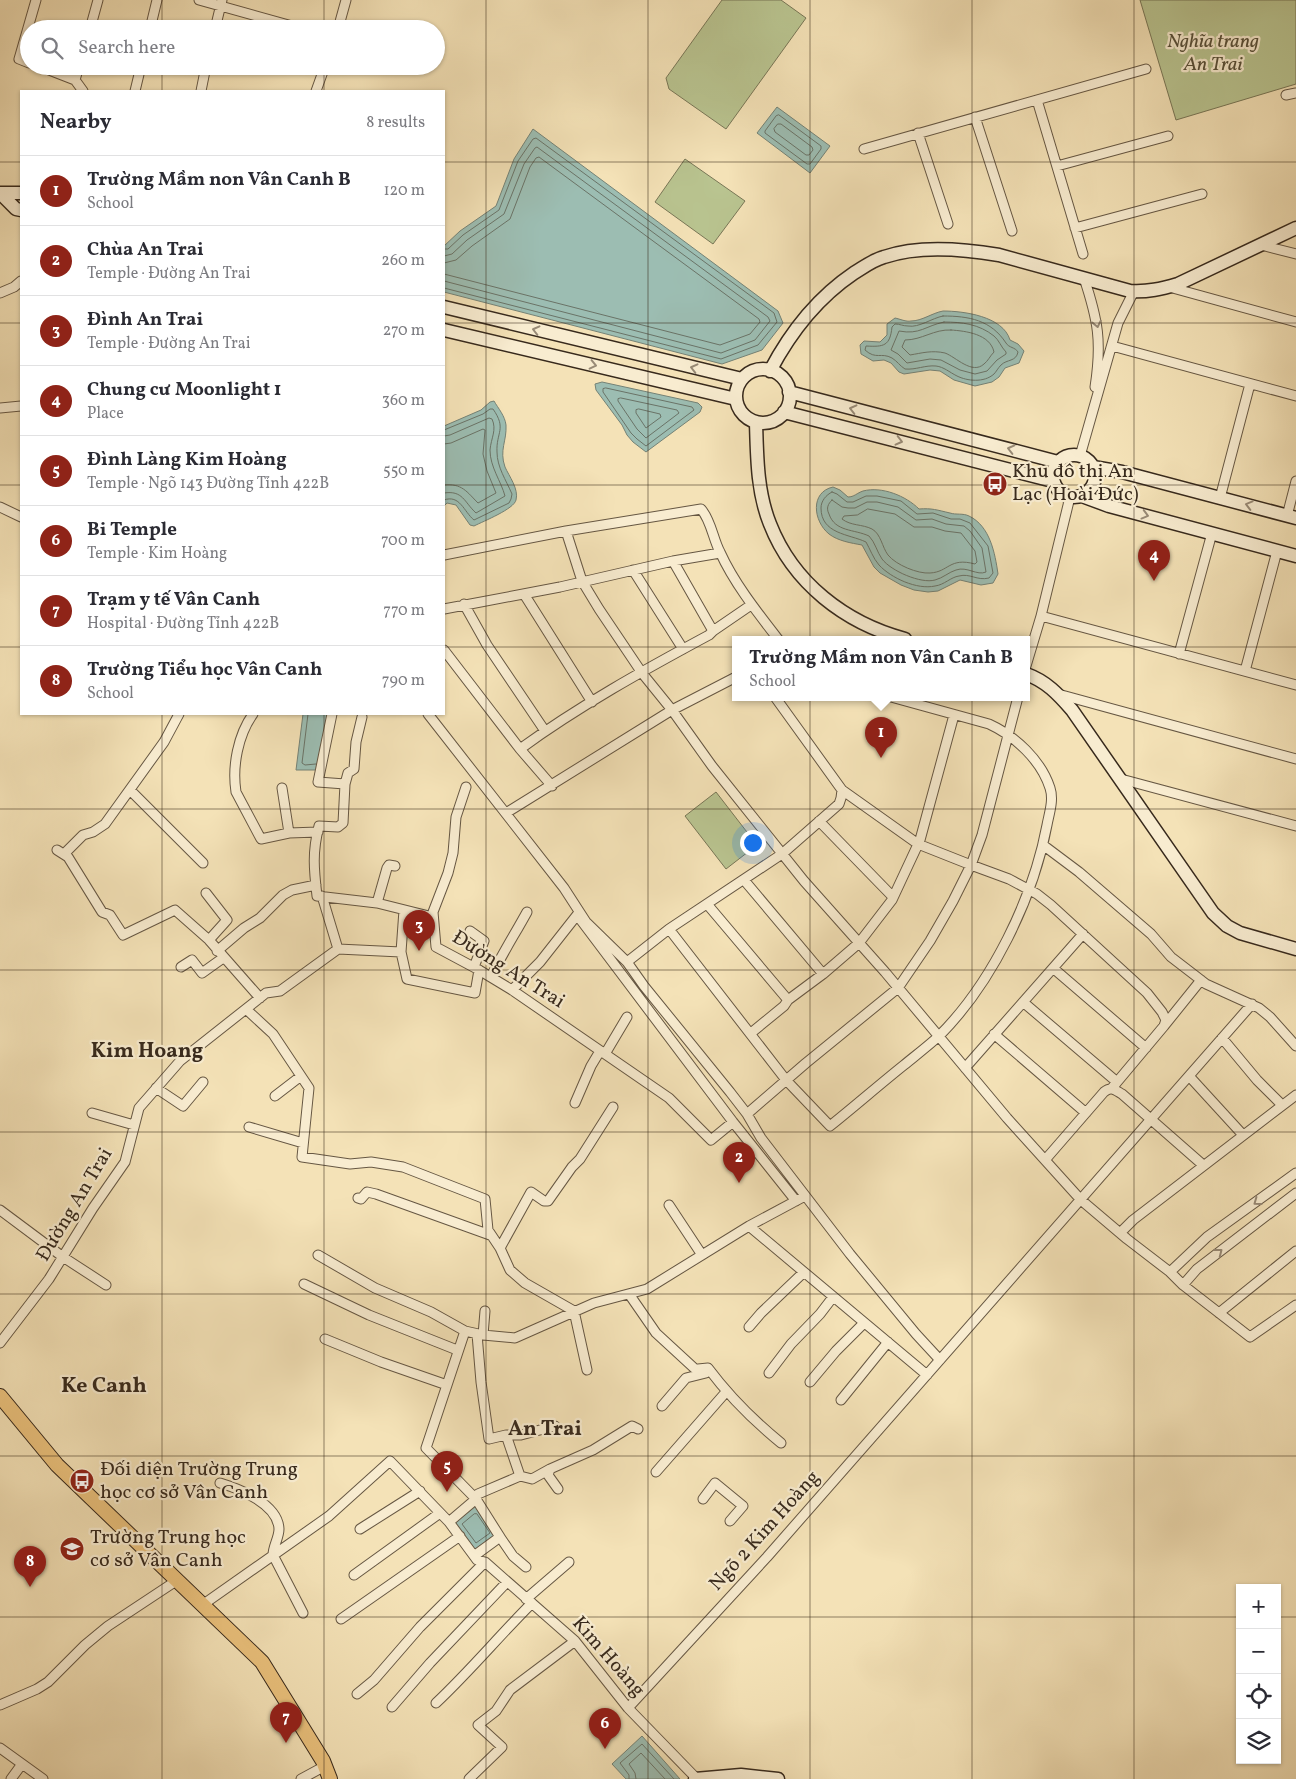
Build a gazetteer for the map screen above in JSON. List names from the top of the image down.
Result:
{
  "streets": {
    "street": ["Đường An Trai", "Ngõ 2 Kim Hoàng", "Kim Hoàng"]
  },
  "crossings": [
    ["Ngõ 2 Kim Hoàng", "Kim Hoàng"]
  ],
  "districts": ["Kim Hoang", "Ke Canh", "An Trai"],
  "parks": ["Nghĩa trang An Trai"],
  "places": {
    "bus stop": ["Khu đô thị An Lạc (Hoài Đức)", "Đối diện Trường Trung học cơ sở Vân Canh"],
    "school or university": ["Trường Trung học cơ sở Vân Canh"]
  },
  "page": {
    "search": "Search here",
    "heading": ["Nearby", "8 results"],
    "list": [
      {
        "mark": "1",
        "name": "Trường Mầm non Vân Canh B",
        "note": "School",
        "value": "120 m"
      },
      {
        "mark": "2",
        "name": "Chùa An Trai",
        "note": "Temple · Đường An Trai",
        "value": "260 m"
      },
      {
        "mark": "3",
        "name": "Đình An Trai",
        "note": "Temple · Đường An Trai",
        "value": "270 m"
      },
      {
        "mark": "4",
        "name": "Chung cư Moonlight 1",
        "note": "Place",
        "value": "360 m"
      },
      {
        "mark": "5",
        "name": "Đình Làng Kim Hoàng",
        "note": "Temple · Ngõ 143 Đường Tỉnh 422B",
        "value": "550 m"
      },
      {
        "mark": "6",
        "name": "Bi Temple",
        "note": "Temple · Kim Hoàng",
        "value": "700 m"
      },
      {
        "mark": "7",
        "name": "Trạm y tế Vân Canh",
        "note": "Hospital · Đường Tỉnh 422B",
        "value": "770 m"
      },
      {
        "mark": "8",
        "name": "Trường Tiểu học Vân Canh",
        "note": "School",
        "value": "790 m"
      }
    ],
    "pins": [
      "4",
      "1",
      "3",
      "2",
      "5",
      "8",
      "7",
      "6"
    ],
    "popup": ["Trường Mầm non Vân Canh B", "School"],
    "map_buttons": ["+", "−"]
  }
}
